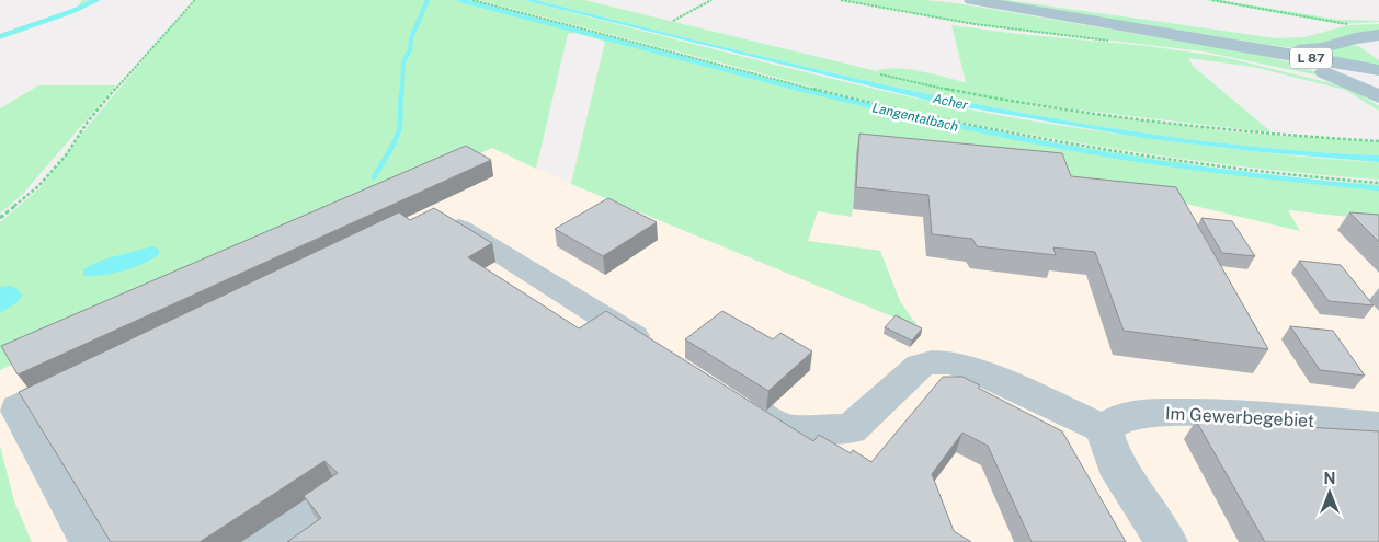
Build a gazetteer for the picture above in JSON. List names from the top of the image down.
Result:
{
  "streets": {
    "main road": ["L 87"],
    "street": ["Im Gewerbegebiet"]
  },
  "water": ["Acher", "Langentalbach"],
  "north": "top"
}
